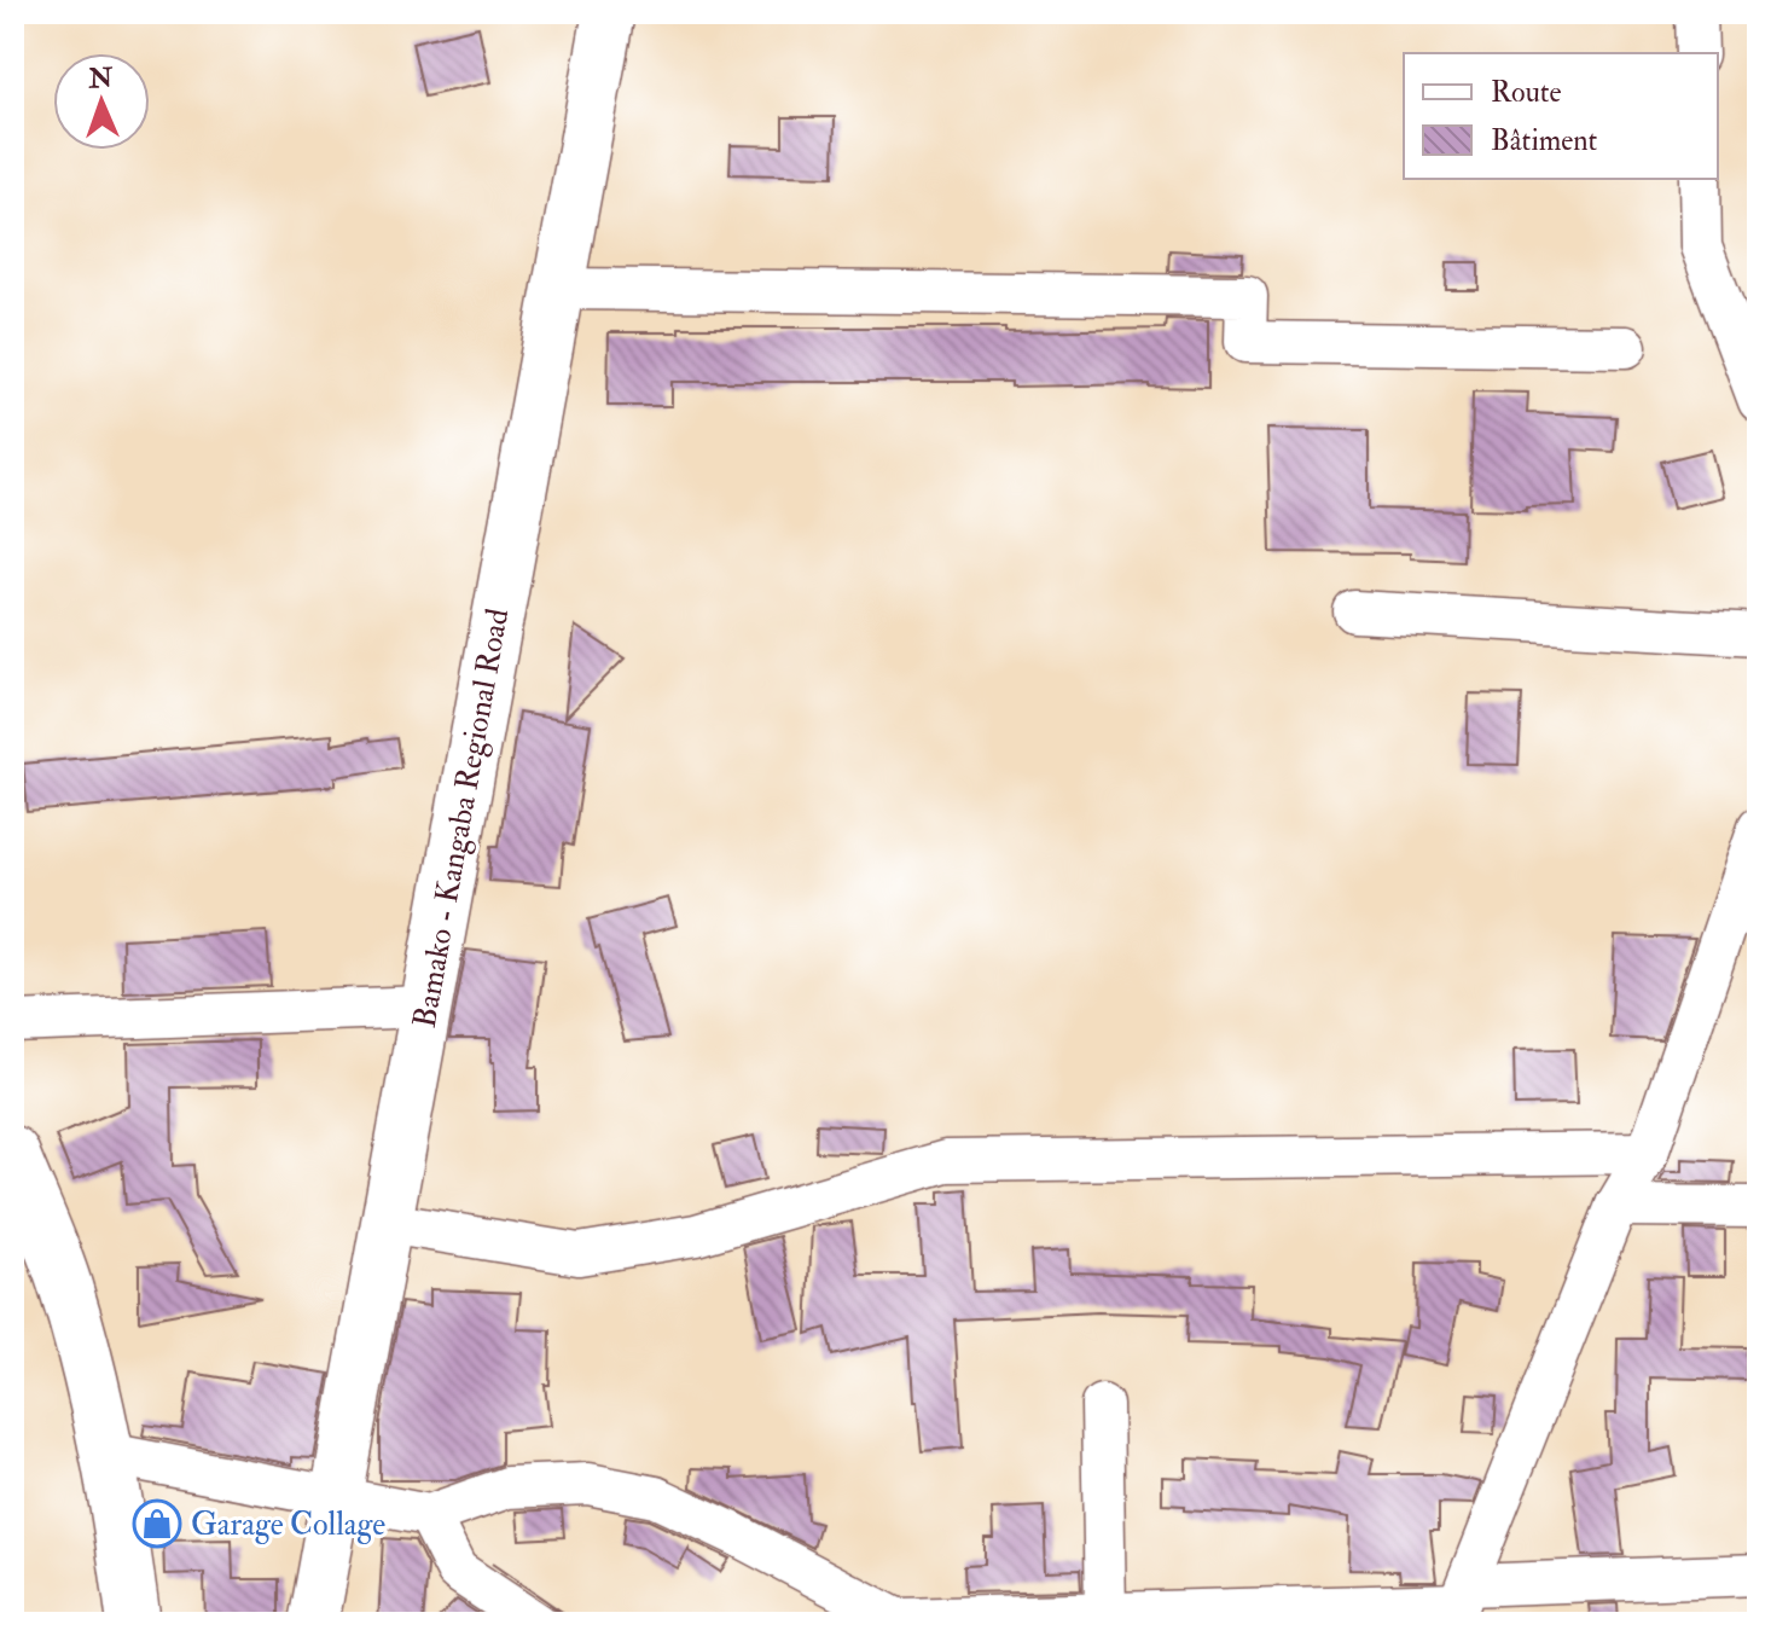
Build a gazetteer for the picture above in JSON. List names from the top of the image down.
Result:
{
  "streets": {
    "street": ["Bamako - Kangaba Regional Road"]
  },
  "places": {
    "shop": ["Garage Collage"]
  },
  "legend": ["Route", "Bâtiment"],
  "north": "top"
}
